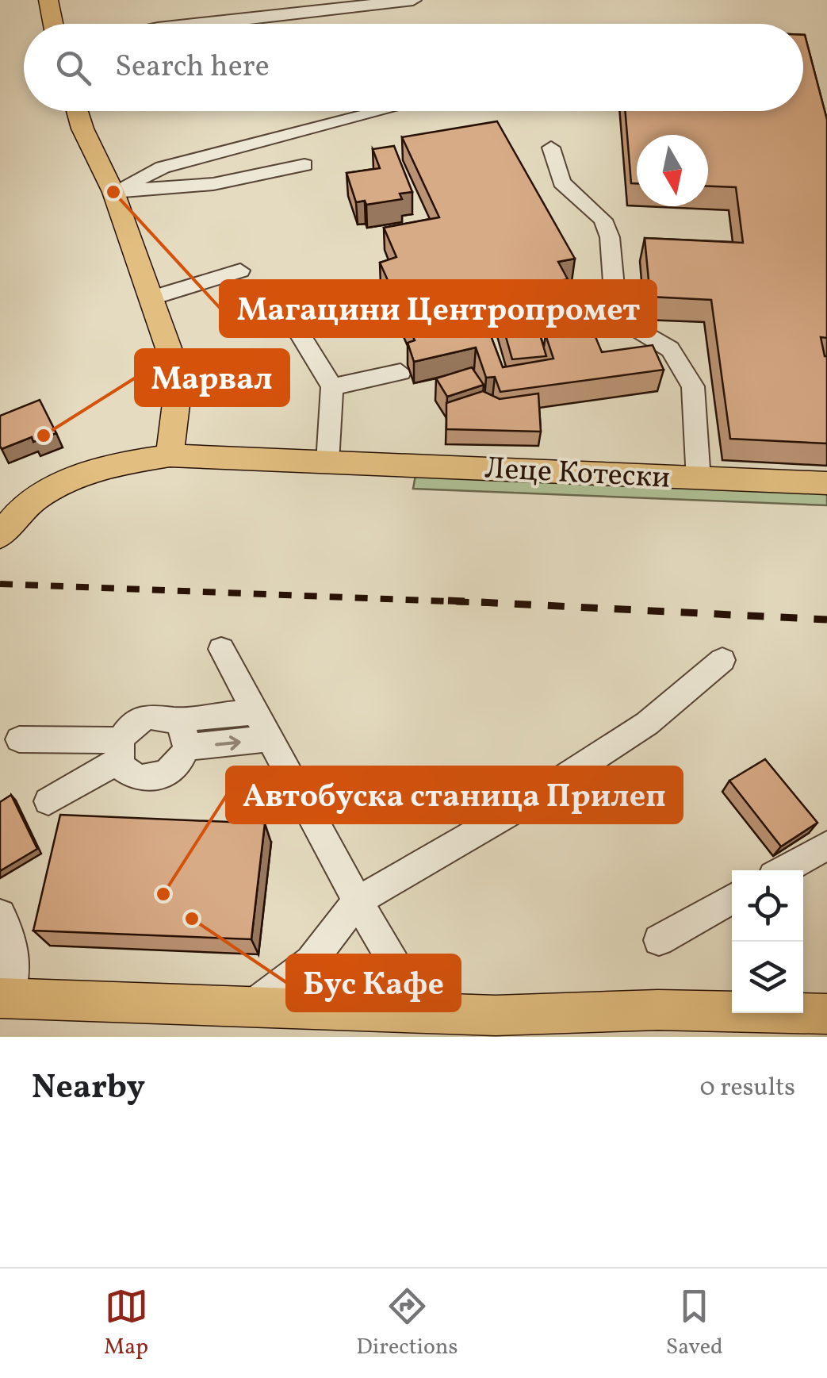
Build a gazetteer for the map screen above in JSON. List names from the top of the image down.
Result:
{
  "streets": {
    "main road": ["Леце Котески"]
  },
  "places": [
    "Магацини Центропромет",
    "Марвал",
    "Автобуска станица Прилеп",
    "Бус Кафе"
  ],
  "north": "bottom",
  "page": {
    "search": "Search here",
    "heading": ["Nearby", "0 results"],
    "nav": ["Map", "Directions", "Saved"]
  }
}
